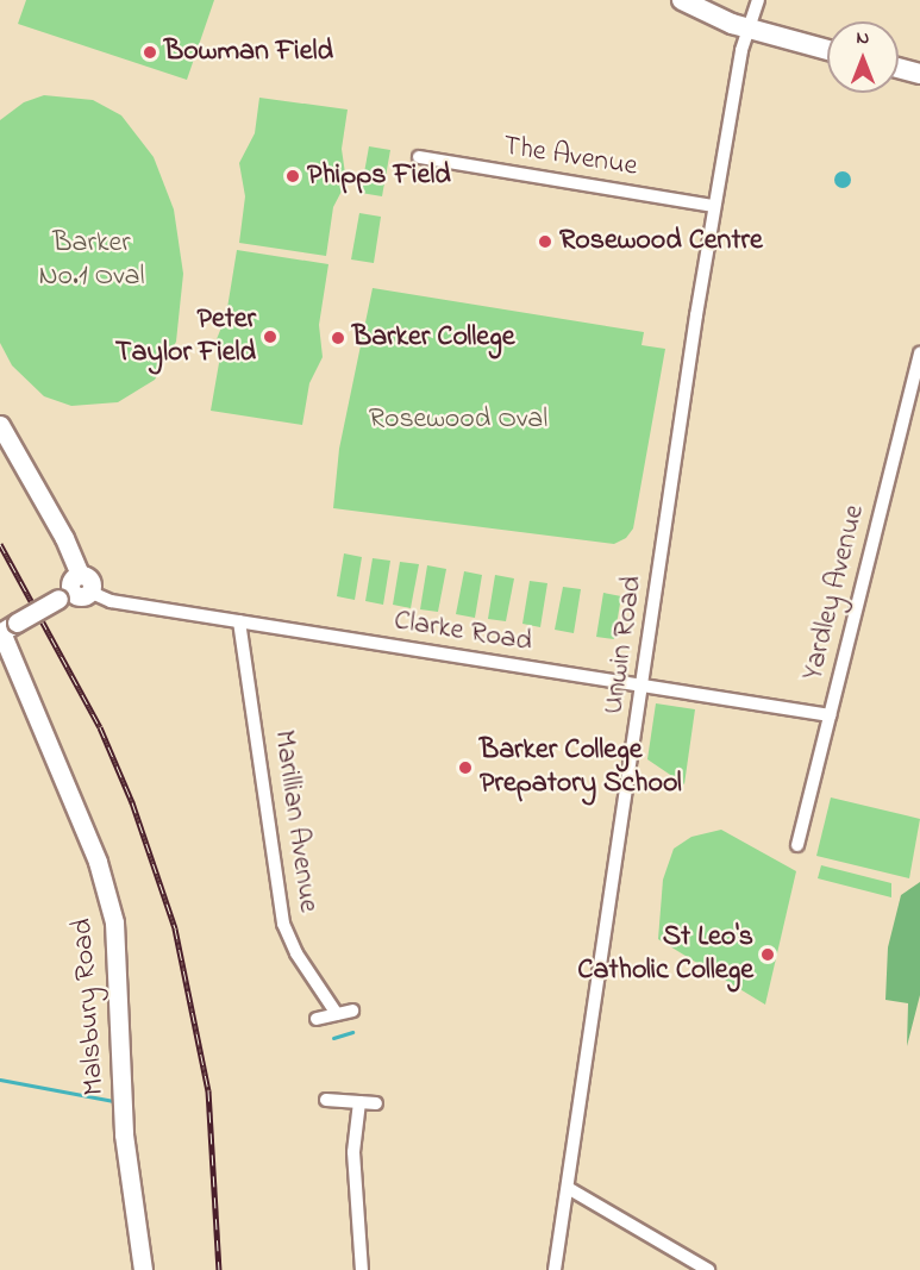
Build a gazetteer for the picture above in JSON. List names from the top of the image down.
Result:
{
  "streets": {
    "street": [
      "The Avenue",
      "Yardley Avenue",
      "Clarke Road",
      "Unwin Road",
      "Marillian Avenue",
      "Malsbury Road"
    ]
  },
  "crossings": [
    ["The Avenue", "Unwin Road"],
    ["Yardley Avenue", "Clarke Road"],
    ["Clarke Road", "Unwin Road"],
    ["Clarke Road", "Marillian Avenue"]
  ],
  "parks": ["Barker No.1 Oval", "Rosewood Oval"],
  "places": [
    "Bowman Field",
    "Phipps Field",
    "Rosewood Centre",
    "Peter Taylor Field",
    "Barker College",
    "Barker College Prepatory School",
    "St Leo's Catholic College"
  ],
  "north": "top"
}
